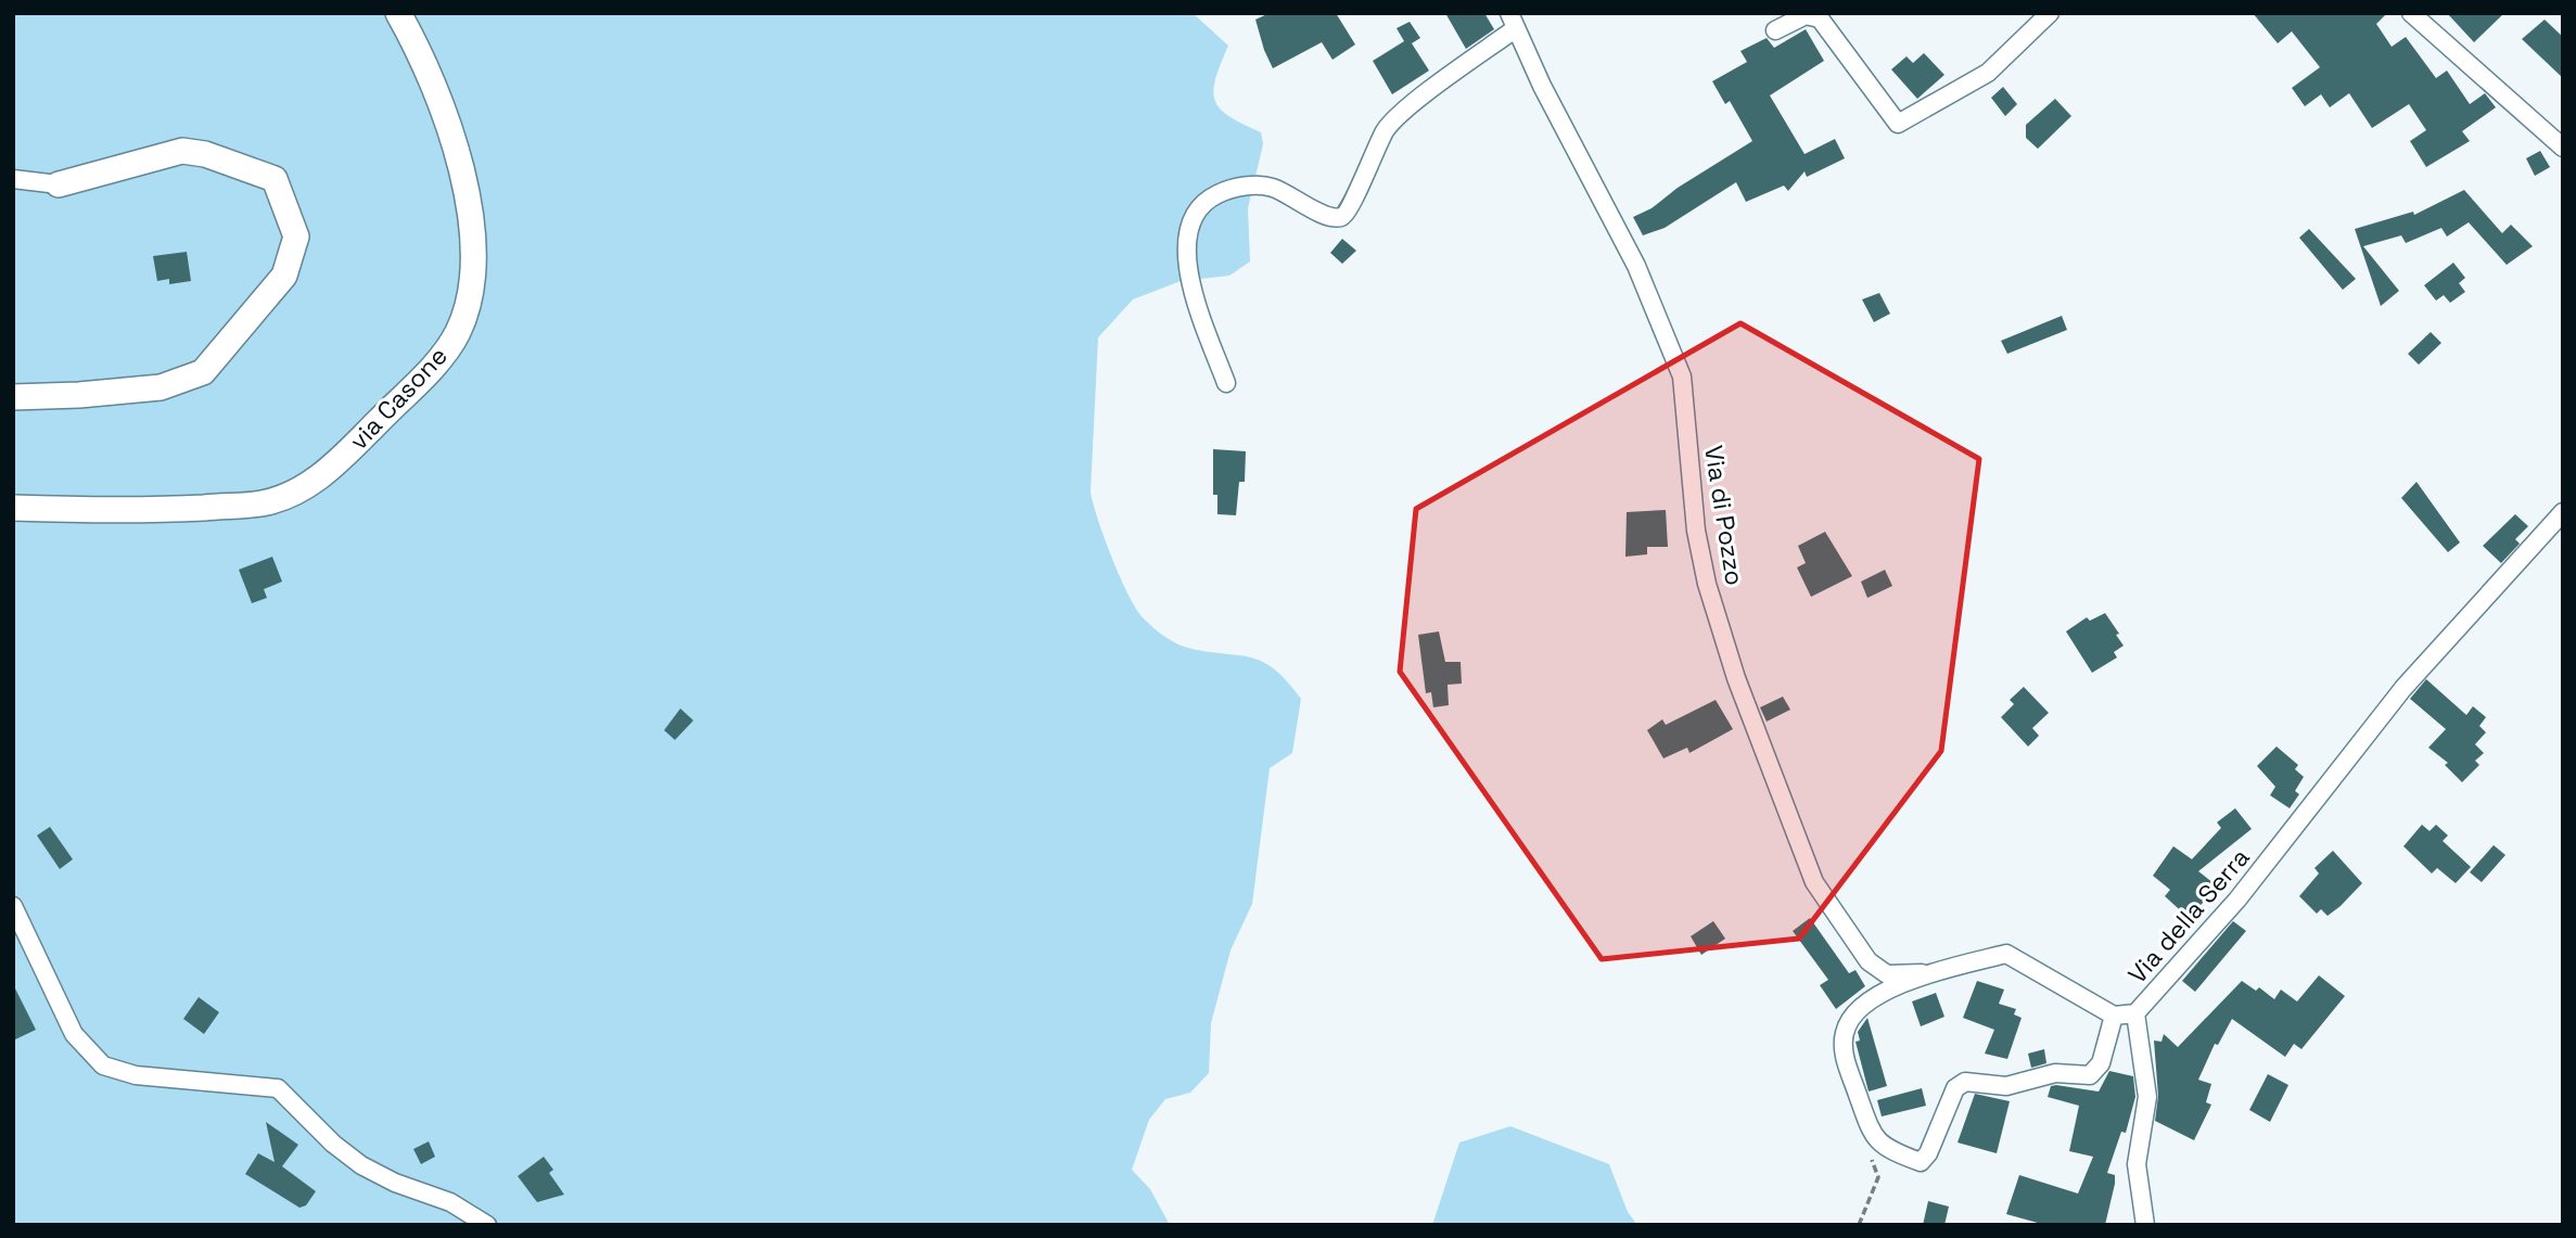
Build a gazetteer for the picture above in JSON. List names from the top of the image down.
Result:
{
  "streets": {
    "street": ["via Casone", "Via di Pozzo", "Via della Serra"]
  }
}
